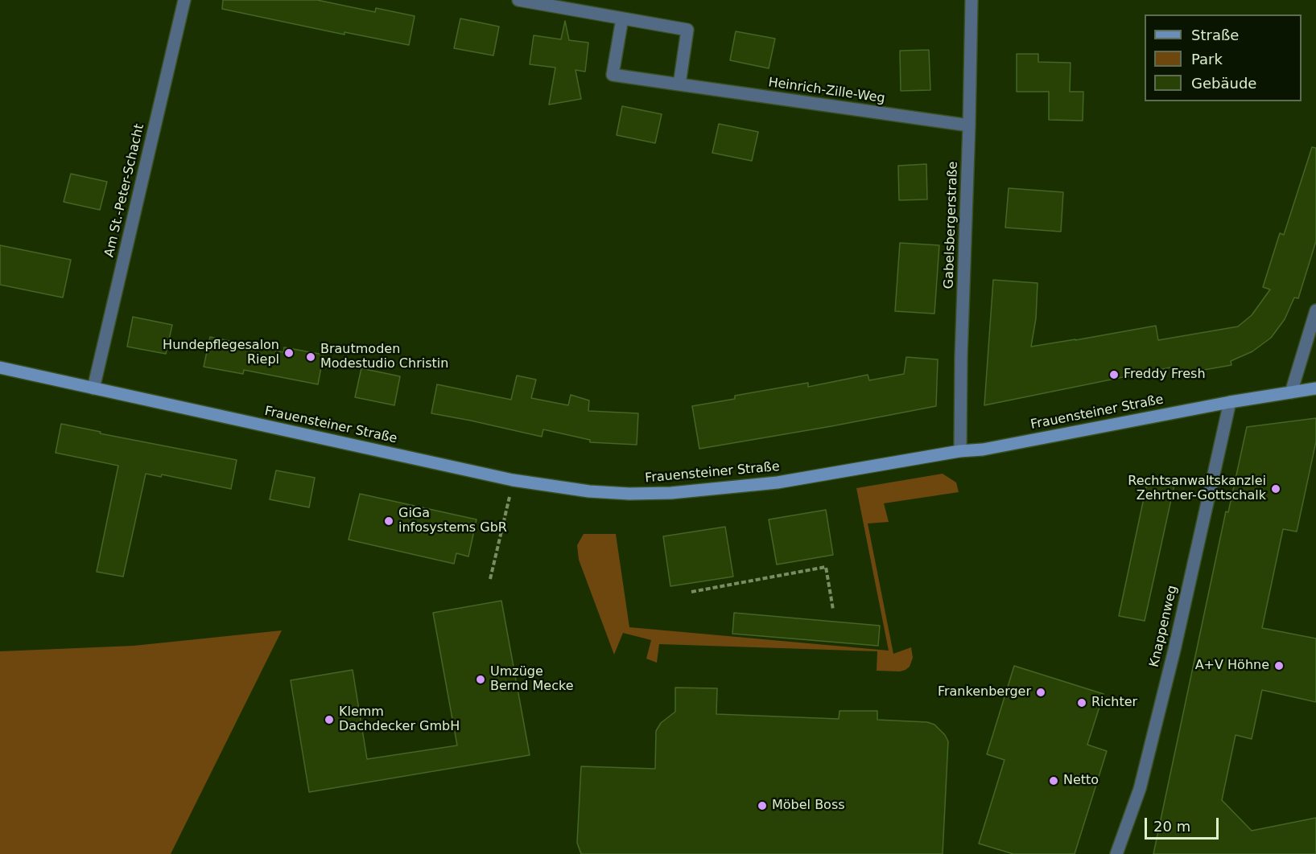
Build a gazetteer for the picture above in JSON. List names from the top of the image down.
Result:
{
  "streets": {
    "main road": ["Frauensteiner Straße"],
    "street": [
      "Heinrich-Zille-Weg",
      "Am St.-Peter-Schacht",
      "Gabelsbergerstraße",
      "Knappenweg"
    ]
  },
  "crossings": [
    ["Heinrich-Zille-Weg", "Gabelsbergerstraße"],
    ["Am St.-Peter-Schacht", "Frauensteiner Straße"],
    ["Gabelsbergerstraße", "Frauensteiner Straße"],
    ["Frauensteiner Straße", "Knappenweg"]
  ],
  "places": [
    "Hundepflegesalon Riepl",
    "Brautmoden Modestudio Christin",
    "Freddy Fresh",
    "Rechtsanwaltskanzlei Zehrtner-Gottschalk",
    "GiGa infosystems GbR",
    "A+V Höhne",
    "Umzüge Bernd Mecke",
    "Frankenberger",
    "Richter",
    "Klemm Dachdecker GmbH",
    "Netto",
    "Möbel Boss"
  ],
  "legend": ["Straße", "Park", "Gebäude"],
  "scale_bar": "20 m"
}
